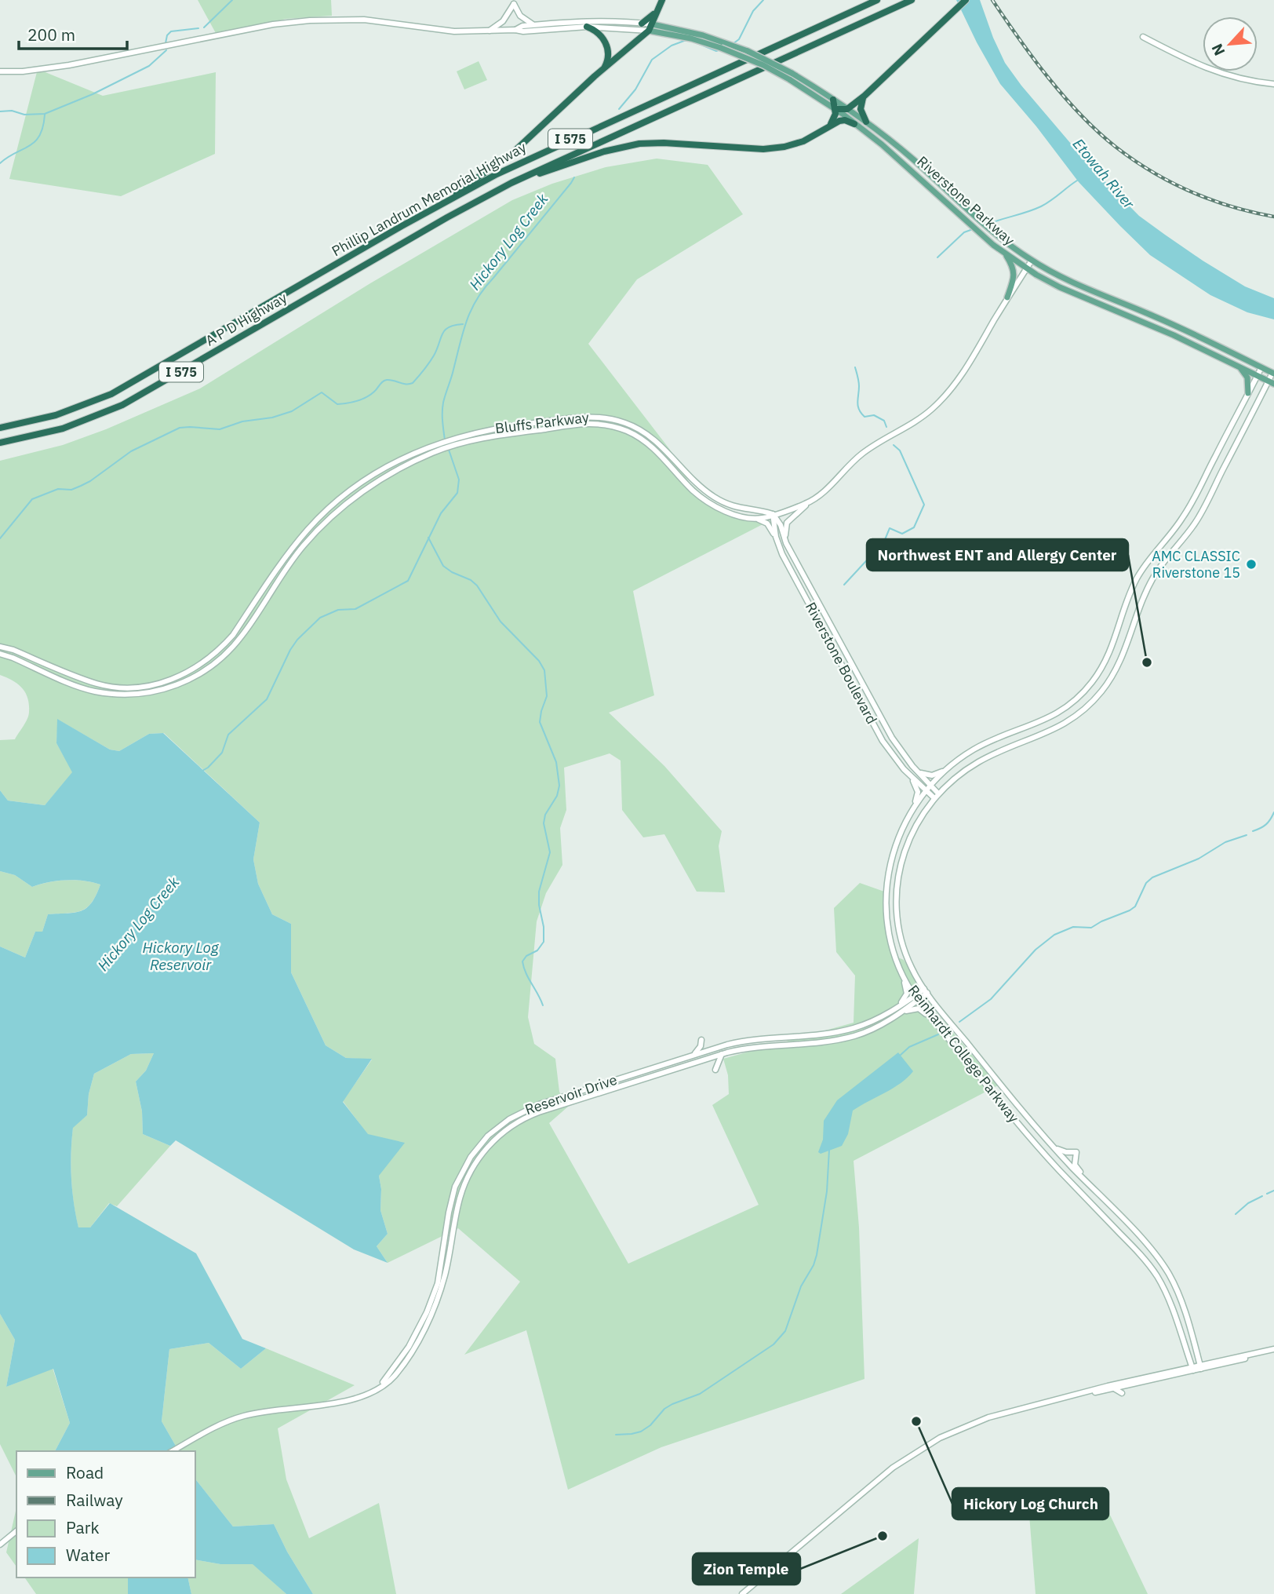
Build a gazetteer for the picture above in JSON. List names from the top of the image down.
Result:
{
  "streets": {
    "highway": ["I 575", "Phillip Landrum Memorial Highway", "A P D Highway"],
    "main road": ["Riverstone Parkway"],
    "street": [
      "Bluffs Parkway",
      "Riverstone Boulevard",
      "Reinhardt College Parkway",
      "Reservoir Drive"
    ]
  },
  "crossings": [
    ["Phillip Landrum Memorial Highway", "A P D Highway"],
    ["Riverstone Parkway", "Reinhardt College Parkway"],
    ["Bluffs Parkway", "Riverstone Boulevard"],
    ["Riverstone Boulevard", "Reinhardt College Parkway"],
    ["Reinhardt College Parkway", "Reservoir Drive"]
  ],
  "water": ["Etowah River", "Hickory Log Creek", "Hickory Log Reservoir"],
  "places": [
    "AMC CLASSIC Riverstone 15",
    "Northwest ENT and Allergy Center",
    "Hickory Log Church",
    "Zion Temple"
  ],
  "legend": [
    "Road",
    "Railway",
    "Park",
    "Water"
  ],
  "scale_bar": "200 m",
  "north": "bottom left"
}
